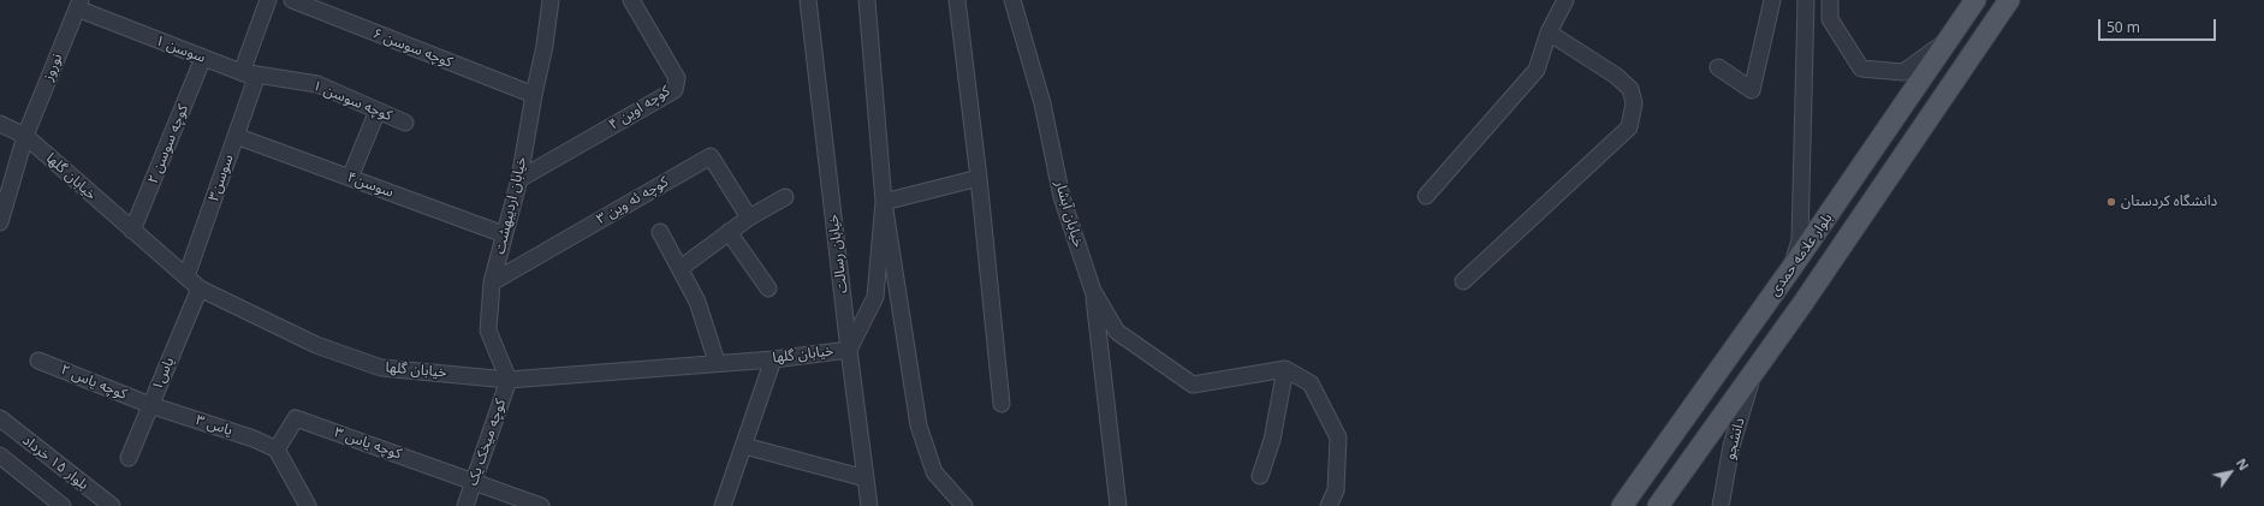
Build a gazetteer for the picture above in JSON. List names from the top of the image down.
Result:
{
  "streets": {
    "main road": ["بلوار علامه حمدی"],
    "street": [
      "کوچه سوسن ۶",
      "سوسن ۱",
      "نوروز",
      "کوچه سوسن ۱",
      "کوچه اوین ۴",
      "کوچه سوسن ۲",
      "خیابان گلها",
      "سوسن۳",
      "سوسن۴",
      "کوچه ئه وین ۳",
      "خیابان اردیبهشت",
      "خیابان آبشار",
      "خیابان رسالت",
      "یاس۱",
      "کوچه یاس ۲",
      "یاس ۳",
      "دانشجو",
      "کوچه میخک یک",
      "کوچه یاس ۳",
      "بلوار ۱۵ خرداد"
    ]
  },
  "crossings": [
    ["کوچه سوسن ۶", "خیابان اردیبهشت"],
    ["سوسن ۱", "نوروز"],
    ["سوسن ۱", "کوچه سوسن ۱"],
    ["سوسن ۱", "کوچه سوسن ۲"],
    ["سوسن ۱", "سوسن۳"],
    ["نوروز", "خیابان گلها"],
    ["کوچه سوسن ۱", "سوسن۳"],
    ["کوچه اوین ۴", "خیابان اردیبهشت"],
    ["کوچه سوسن ۲", "خیابان گلها"],
    ["خیابان گلها", "سوسن۳"],
    ["خیابان گلها", "خیابان اردیبهشت"],
    ["خیابان گلها", "خیابان رسالت"],
    ["خیابان گلها", "یاس۱"],
    ["خیابان گلها", "کوچه میخک یک"],
    ["سوسن۳", "سوسن۴"],
    ["سوسن۴", "خیابان اردیبهشت"],
    ["کوچه ئه وین ۳", "خیابان اردیبهشت"],
    ["خیابان اردیبهشت", "کوچه میخک یک"],
    ["بلوار علامه حمدی", "دانشجو"],
    ["یاس۱", "کوچه یاس ۲"],
    ["یاس۱", "یاس ۳"],
    ["کوچه یاس ۲", "یاس ۳"],
    ["یاس ۳", "کوچه یاس ۳"],
    ["کوچه میخک یک", "کوچه یاس ۳"]
  ],
  "places": ["دانشگاه کردستان"],
  "scale_bar": "50 m",
  "north": "top right"
}
